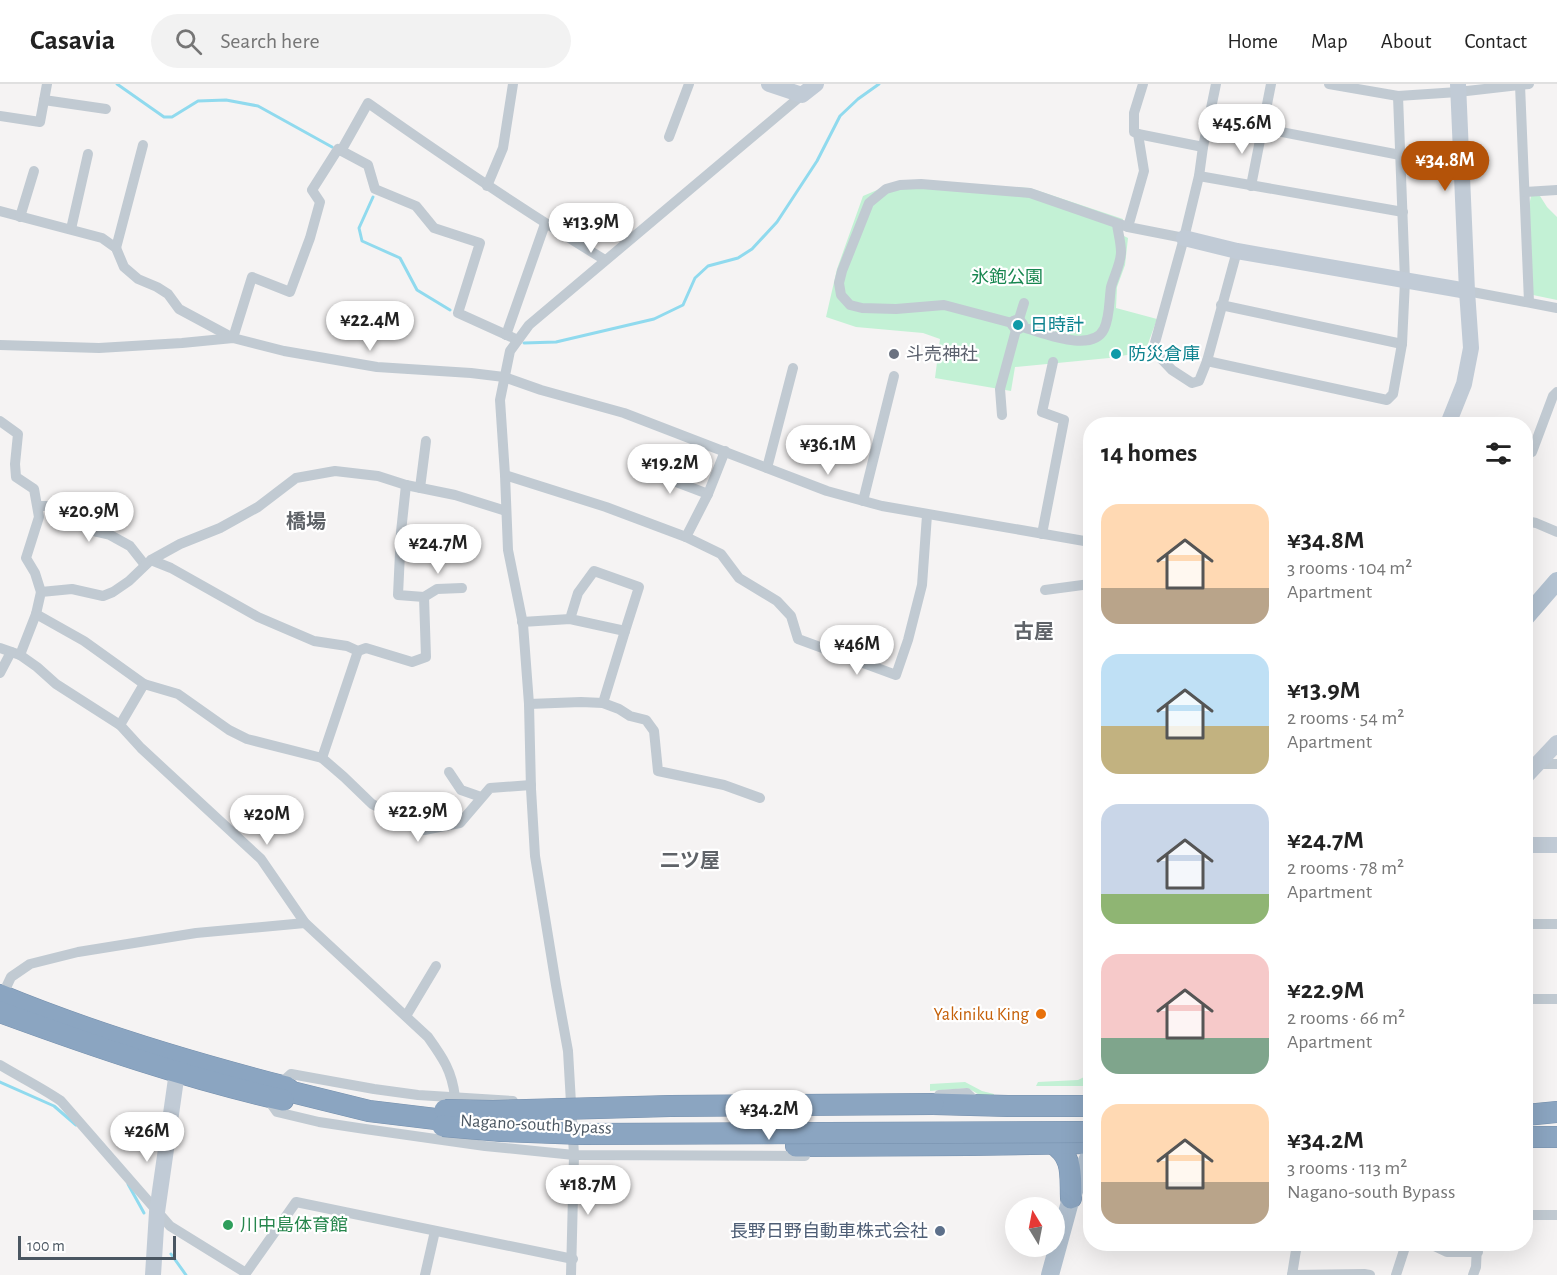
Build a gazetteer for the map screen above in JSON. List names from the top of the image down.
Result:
{
  "streets": {
    "highway": ["Nagano-south Bypass"]
  },
  "districts": ["橋場", "古屋", "二ツ屋"],
  "parks": ["氷鉋公園"],
  "places": [
    "日時計",
    "斗売神社",
    "防災倉庫",
    "Yakiniku King",
    "川中島体育館",
    "長野日野自動車株式会社"
  ],
  "scale_bar": "100 m",
  "north": "top",
  "page": {
    "header": "Casavia",
    "search": "Search here",
    "nav": [
      "Home",
      "Map",
      "About",
      "Contact"
    ],
    "price": [
      "¥45.6M",
      "¥34.8M",
      "¥13.9M",
      "¥22.4M",
      "¥36.1M",
      "¥19.2M",
      "¥20.9M",
      "¥24.7M",
      "¥46M",
      "¥22.9M",
      "¥20M",
      "¥34.2M",
      "¥26M",
      "¥18.7M"
    ],
    "heading": "14 homes",
    "list": [
      {
        "name": "¥34.8M",
        "note": "3 rooms · 104 m² · Apartment"
      },
      {
        "name": "¥13.9M",
        "note": "2 rooms · 54 m² · Apartment"
      },
      {
        "name": "¥24.7M",
        "note": "2 rooms · 78 m² · Apartment"
      },
      {
        "name": "¥22.9M",
        "note": "2 rooms · 66 m² · Apartment"
      },
      {
        "name": "¥34.2M",
        "note": "3 rooms · 113 m² · Nagano-south Bypass"
      }
    ],
    "scale": "100 m"
  }
}
